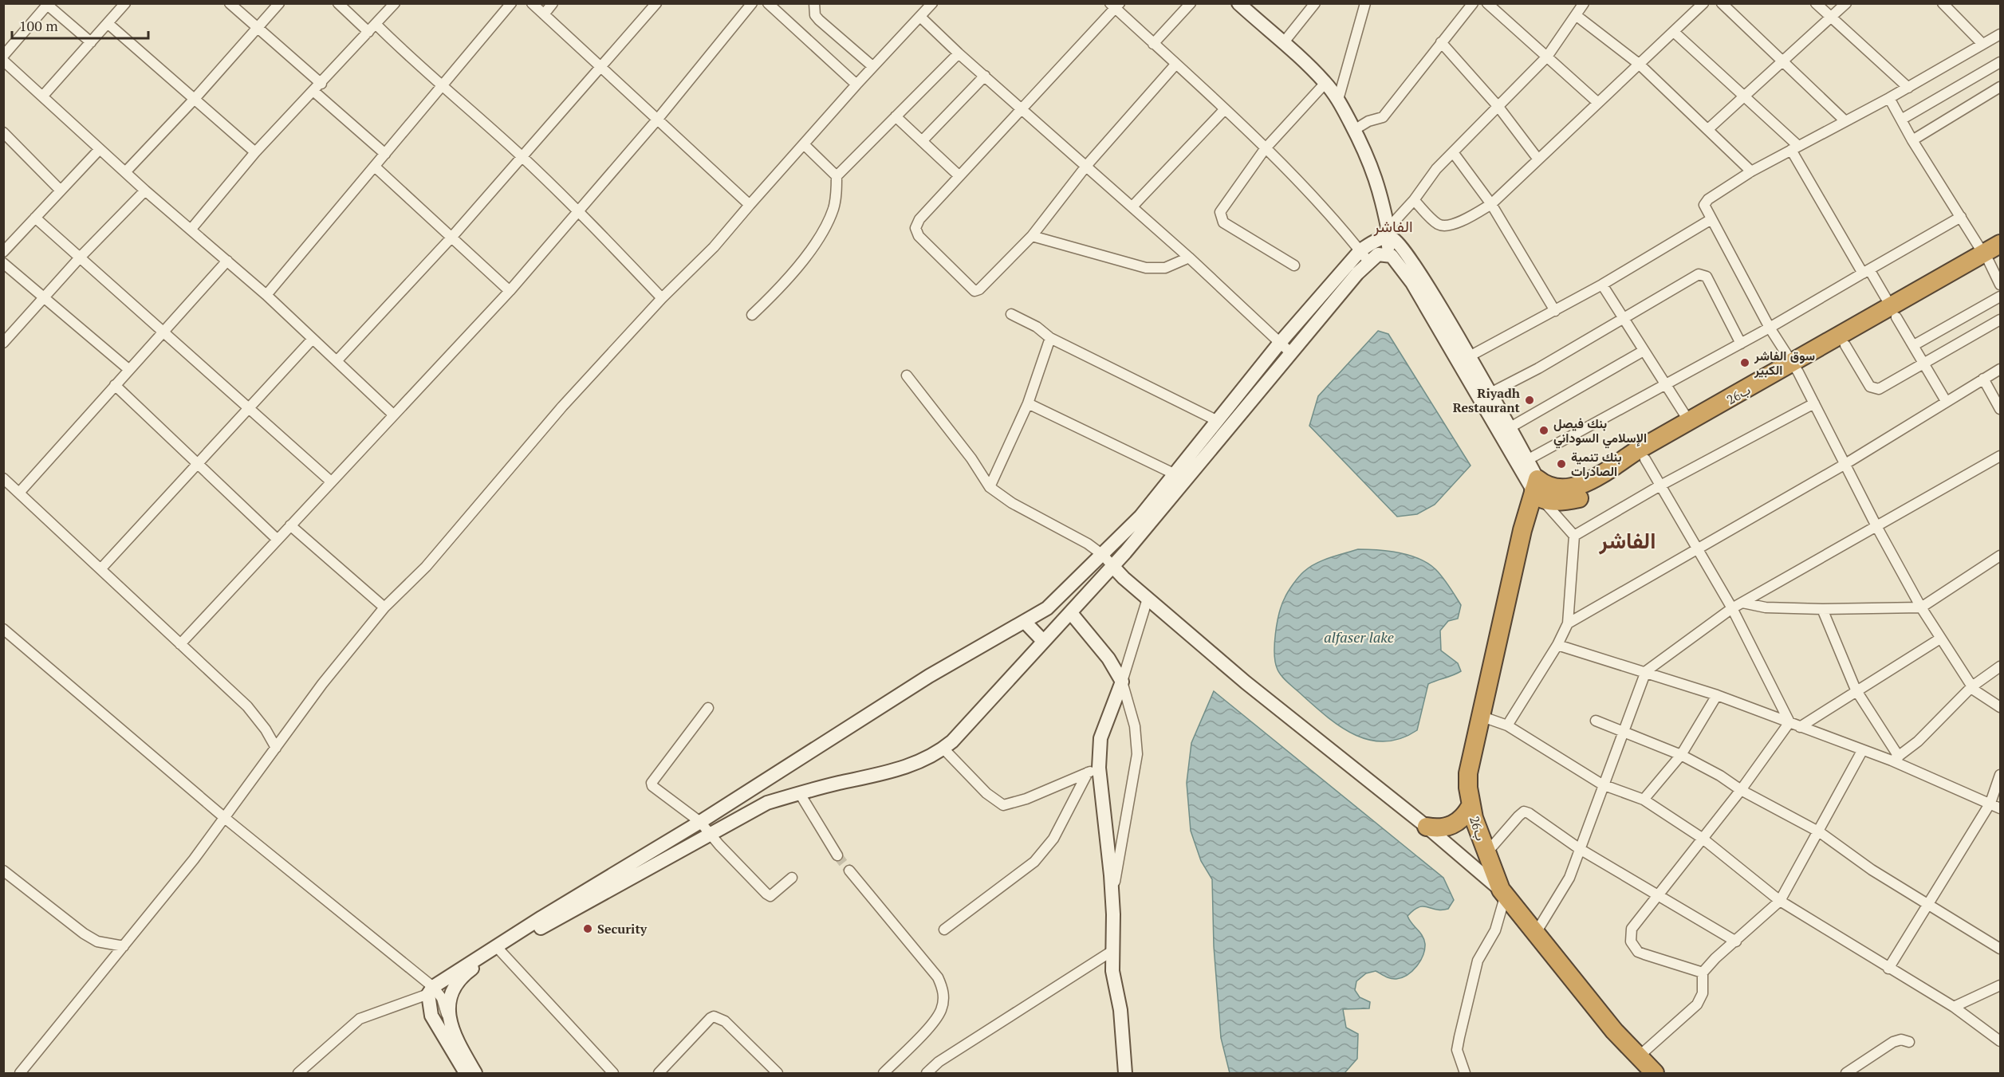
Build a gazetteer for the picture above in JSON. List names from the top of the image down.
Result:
{
  "streets": {
    "highway": ["26ب"]
  },
  "districts": ["الفاشر", "الفاشر"],
  "water": ["alfaser lake"],
  "places": [
    "سوق الفاشر الكبير",
    "Riyadh Restaurant",
    "بنك فيصل الإسلامي السوداني",
    "بنك تنمية الصادرات",
    "Security"
  ],
  "scale_bar": "100 m"
}
